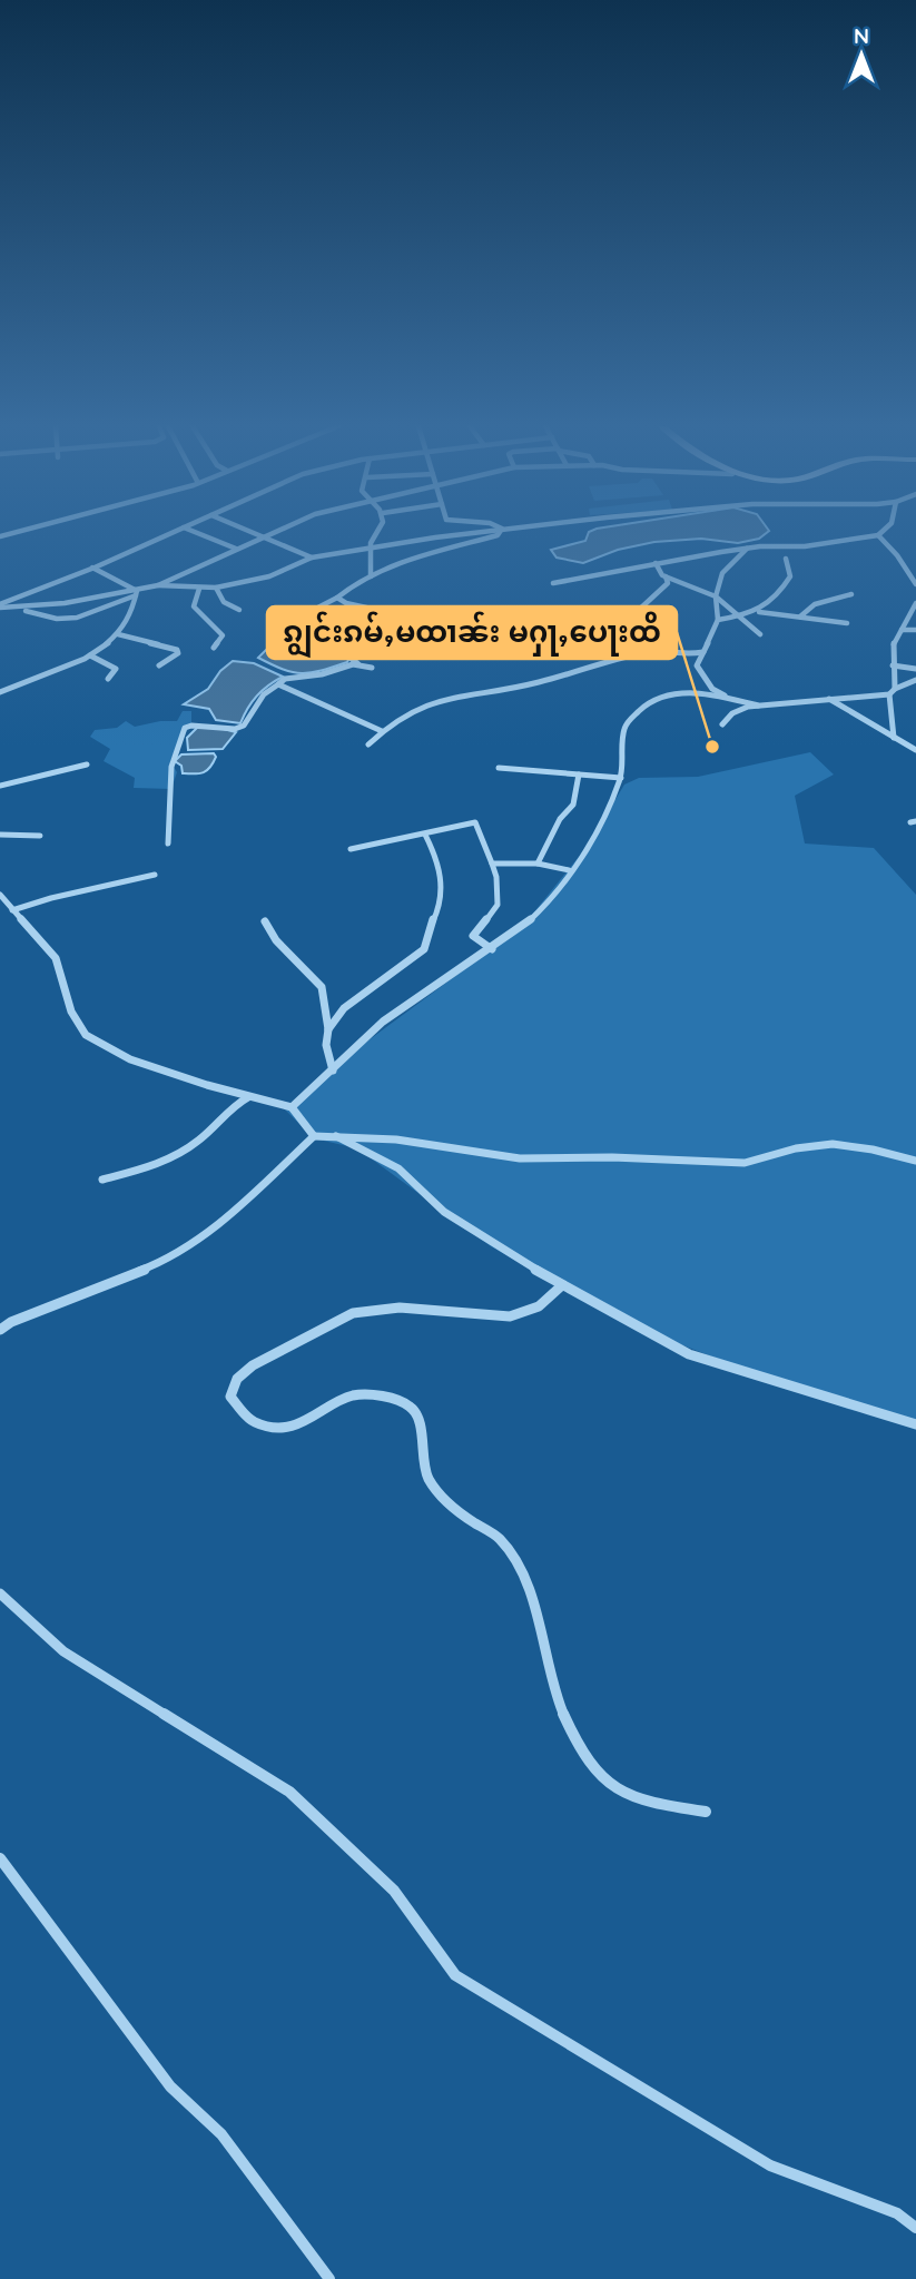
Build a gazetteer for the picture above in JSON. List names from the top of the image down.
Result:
{
  "places": ["ၵျွင်းၵမ်ႇမထၢၼ်း မႁႃႇပေႃးထိ"],
  "north": "top"
}
